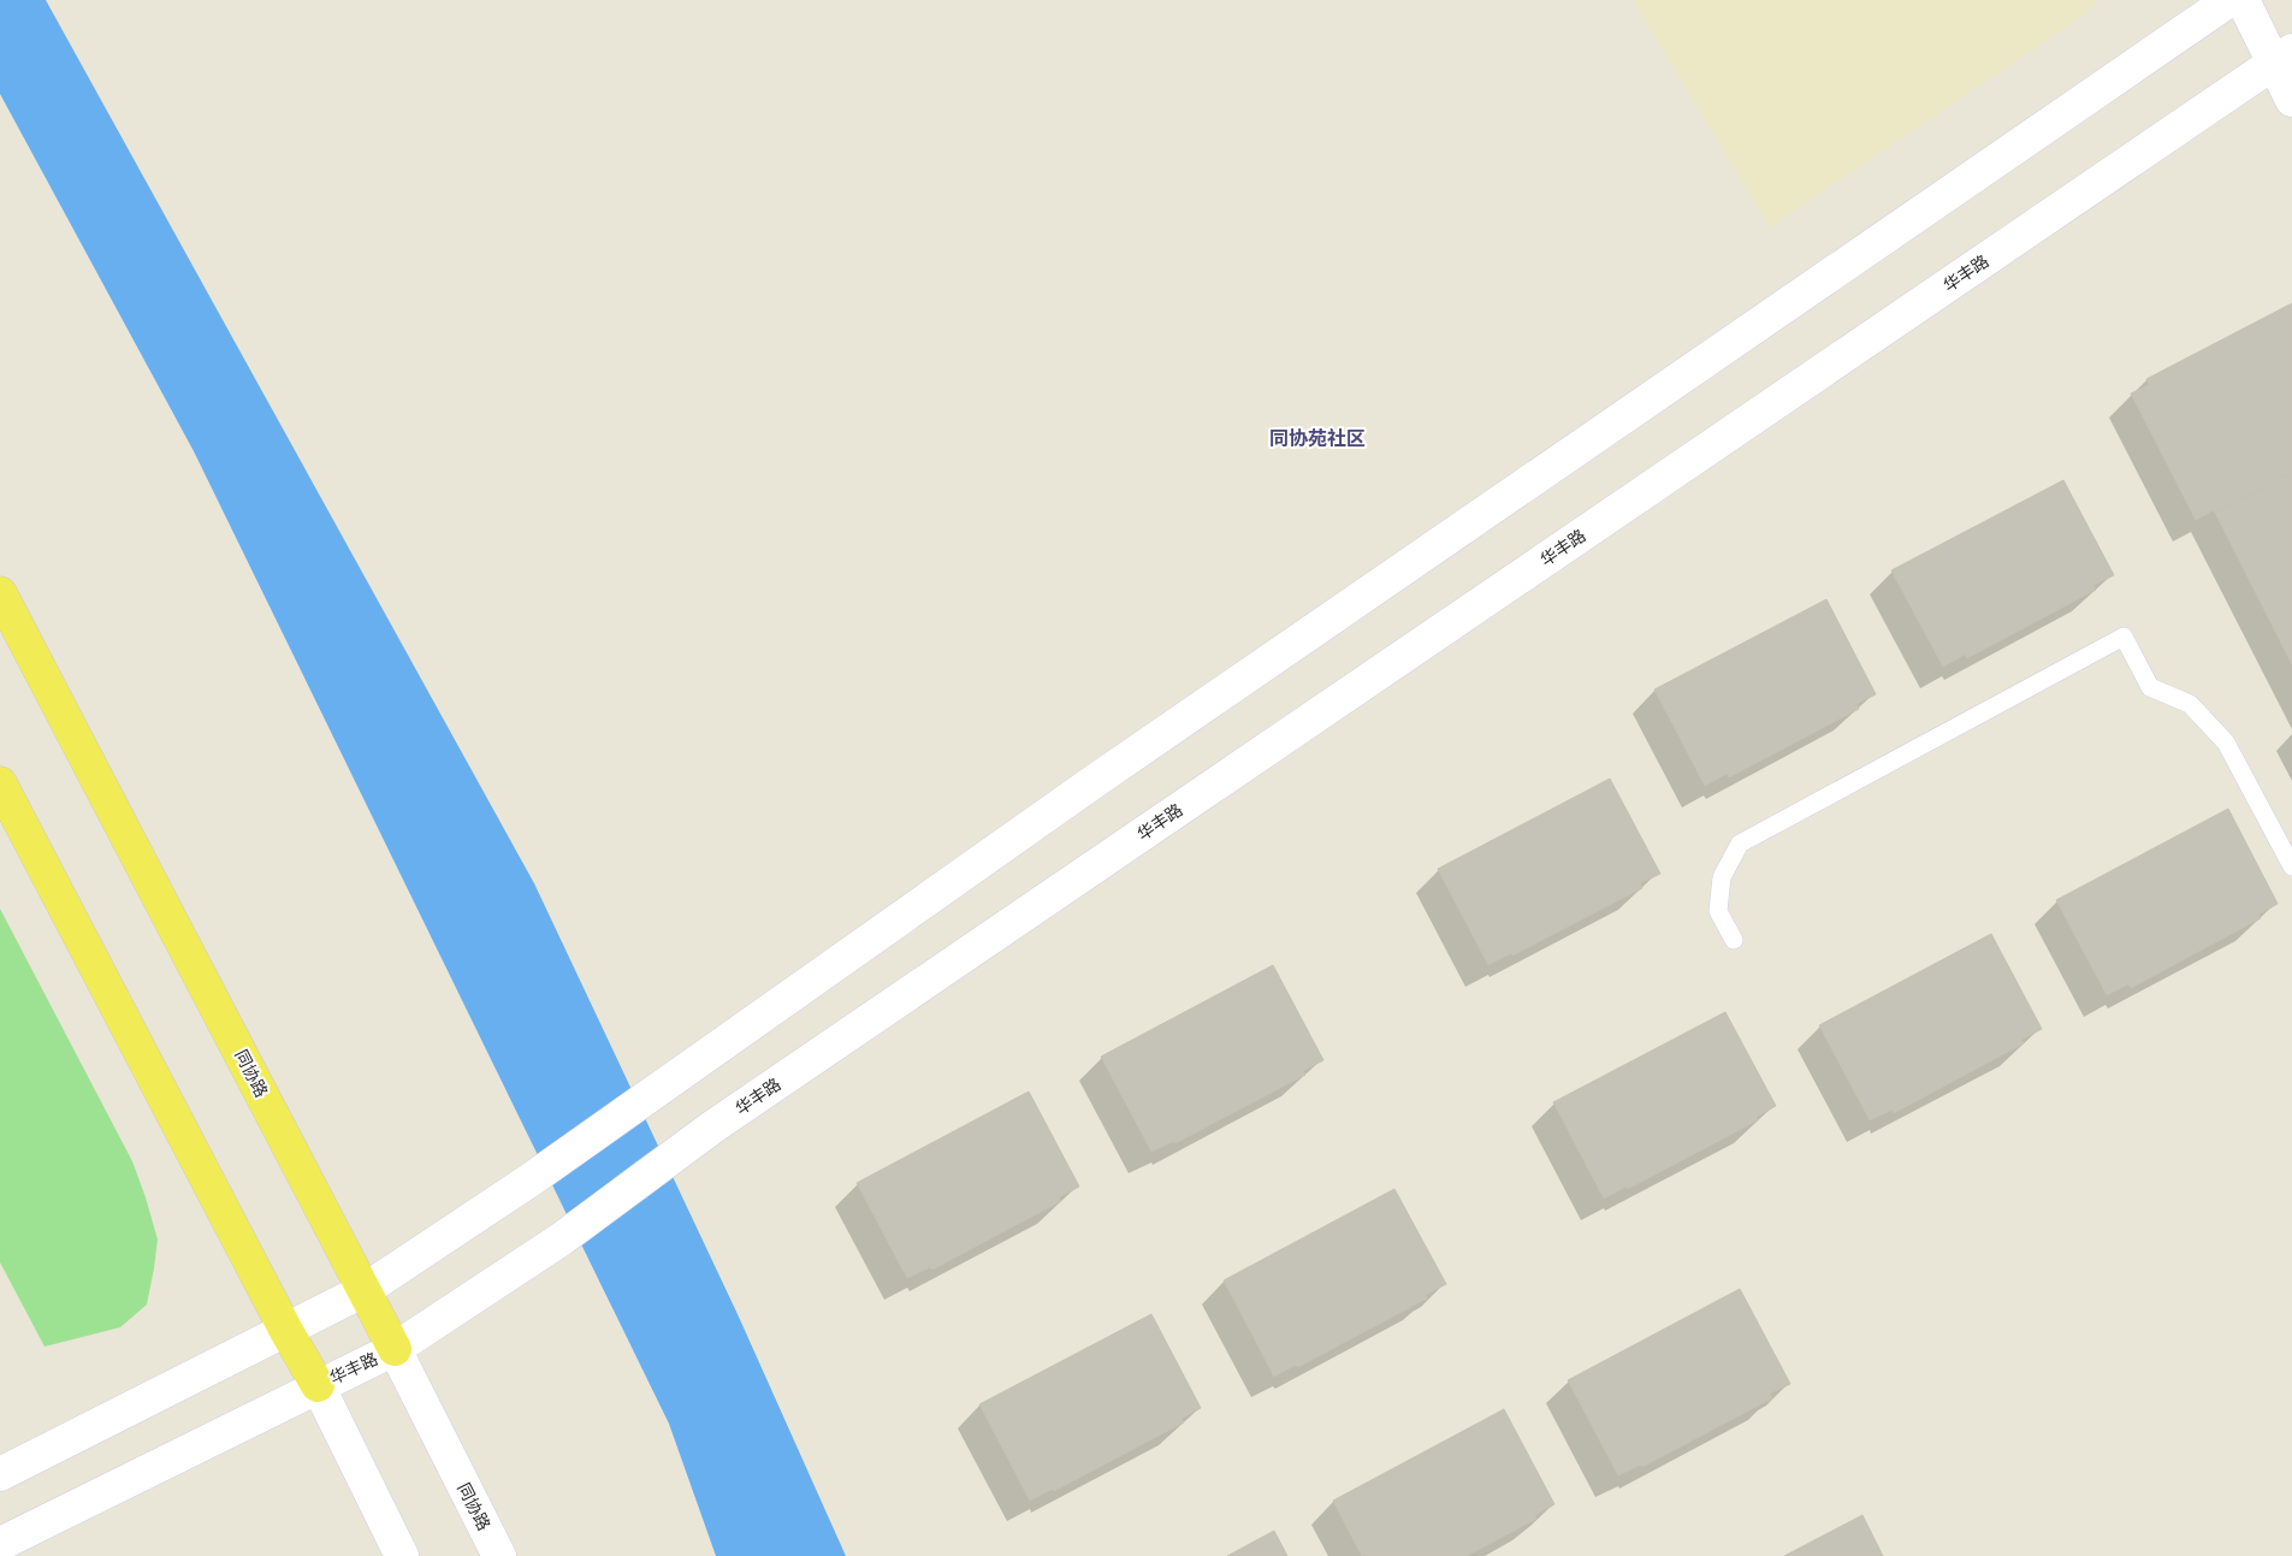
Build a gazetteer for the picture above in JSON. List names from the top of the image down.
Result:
{
  "streets": {
    "main road": ["华丰路", "同协路"]
  },
  "crossings": [
    ["华丰路", "同协路"]
  ],
  "districts": ["同协苑社区"]
}
